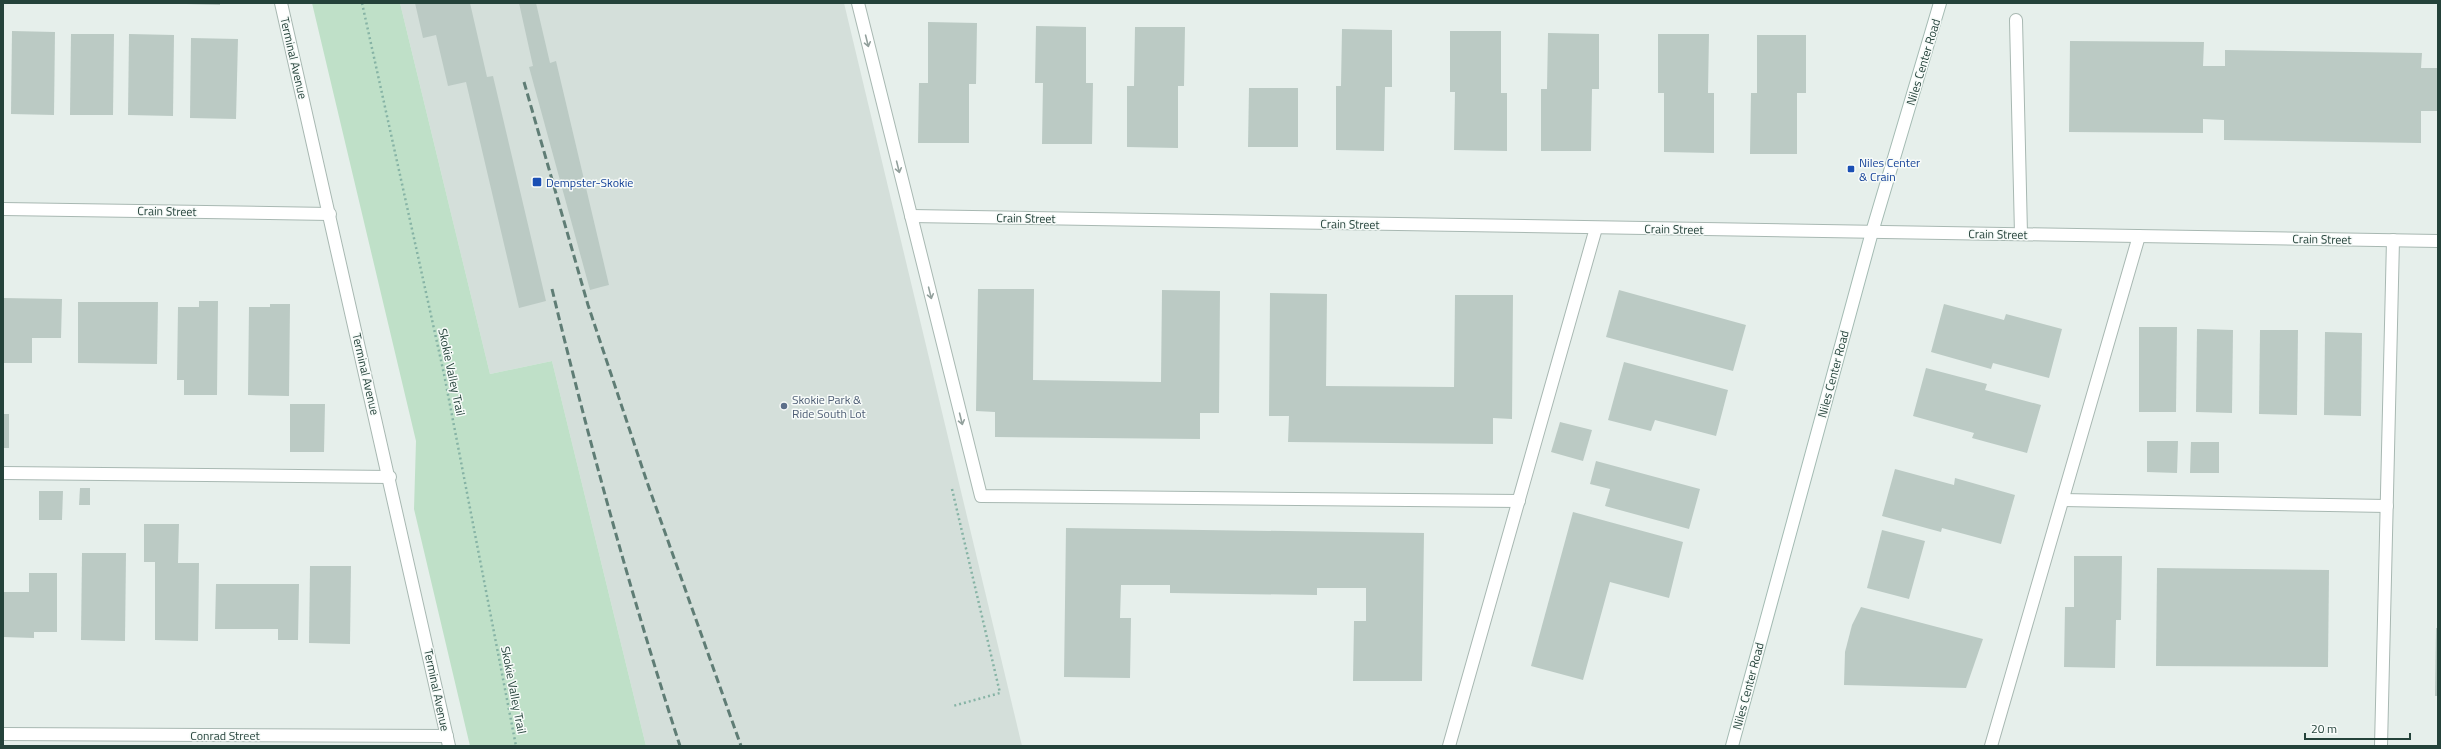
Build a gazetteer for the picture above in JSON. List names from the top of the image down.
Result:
{
  "streets": {
    "street": [
      "Terminal Avenue",
      "Niles Center Road",
      "Crain Street",
      "Conrad Street"
    ],
    "path": ["Skokie Valley Trail"]
  },
  "crossings": [
    ["Terminal Avenue", "Crain Street"],
    ["Terminal Avenue", "Conrad Street"],
    ["Niles Center Road", "Crain Street"]
  ],
  "places": {
    "transit": ["Niles Center & Crain", "Dempster-Skokie"],
    "other": ["Skokie Park & Ride South Lot"]
  },
  "scale_bar": "20 m"
}
